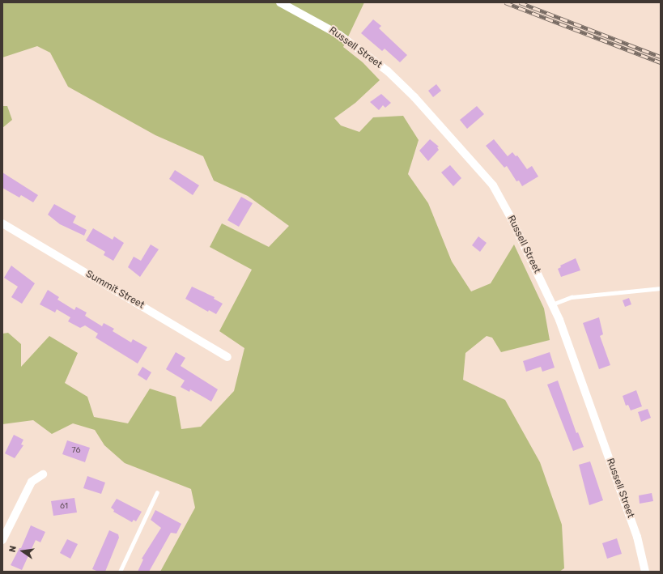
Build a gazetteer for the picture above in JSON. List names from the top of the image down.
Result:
{
  "streets": {
    "street": ["Russell Street", "Summit Street"]
  },
  "house_numbers": ["76", "61"],
  "north": "left"
}
